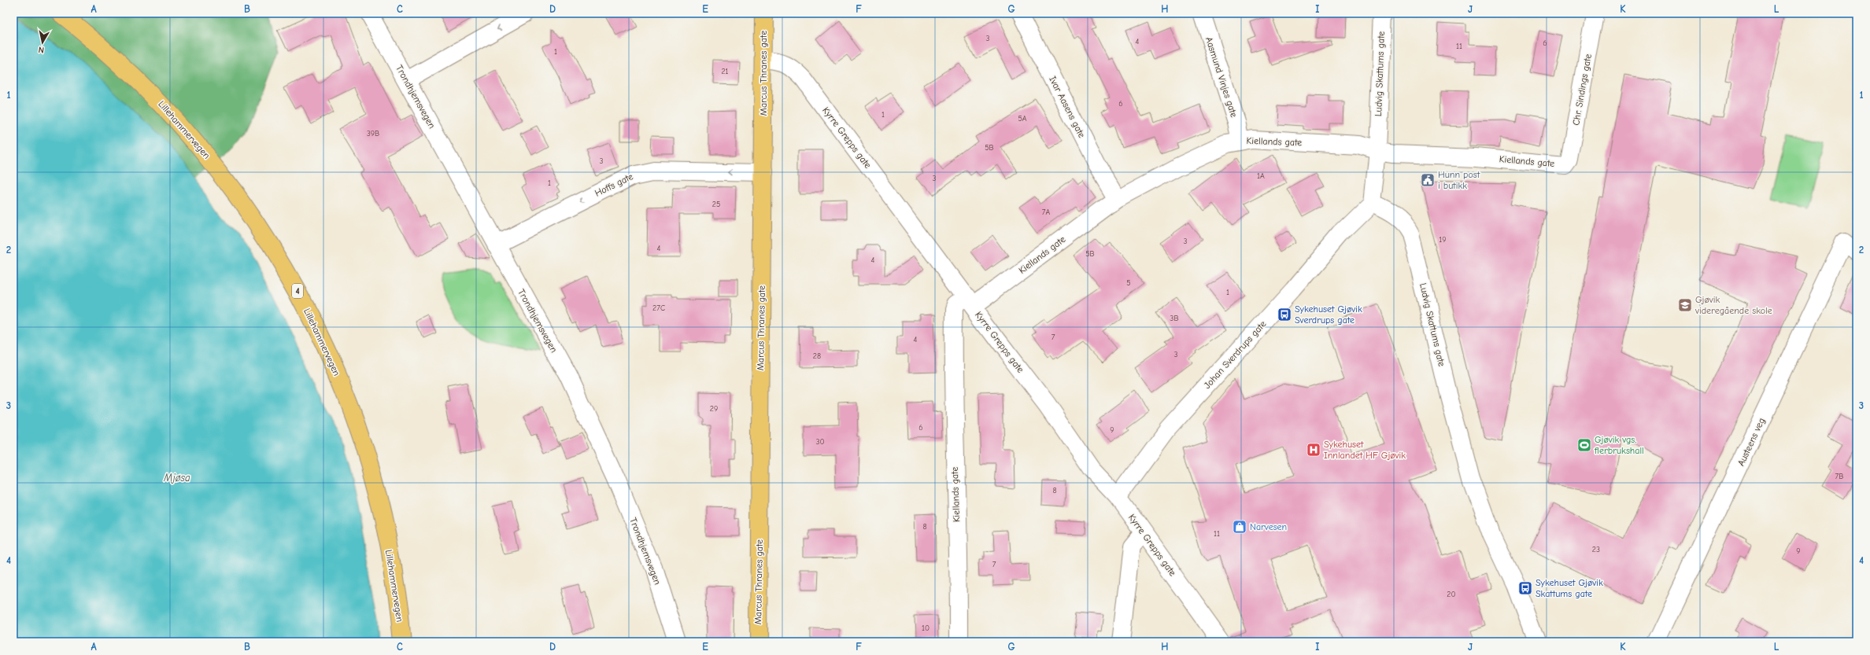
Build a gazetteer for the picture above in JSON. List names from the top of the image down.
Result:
{
  "streets": {
    "main road": ["Marcus Thranes gate", "Lillehammervegen", "4"],
    "street": [
      "Ludvig Skattums gate",
      "Aasmund Vinjes gate",
      "Chr. Sindings gate",
      "Trondhjemsvegen",
      "Ivar Aasens gate",
      "Kyrre Grepps gate",
      "Kiellands gate",
      "Hoffs gate",
      "Johan Sverdrups gate",
      "Austeens veg"
    ]
  },
  "crossings": [
    ["Marcus Thranes gate", "Kyrre Grepps gate"],
    ["Marcus Thranes gate", "Hoffs gate"],
    ["Ludvig Skattums gate", "Kiellands gate"],
    ["Ludvig Skattums gate", "Johan Sverdrups gate"],
    ["Aasmund Vinjes gate", "Kiellands gate"],
    ["Chr. Sindings gate", "Kiellands gate"],
    ["Trondhjemsvegen", "Hoffs gate"],
    ["Ivar Aasens gate", "Kiellands gate"],
    ["Kyrre Grepps gate", "Kiellands gate"],
    ["Kyrre Grepps gate", "Johan Sverdrups gate"]
  ],
  "one_way": ["Hoffs gate"],
  "water": ["Mjøsa"],
  "places": {
    "public building": ["Hunn post i butikk"],
    "school or university": ["Gjøvik videregående skole"],
    "bus stop": ["Sykehuset Gjøvik Sverdrups gate", "Sykehuset Gjøvik Skattums gate"],
    "sports": ["Gjøvik vgs. flerbrukshall"],
    "hospital": ["Sykehuset Innlandet HF Gjøvik"],
    "shop": ["Narvesen"]
  },
  "house_numbers": [
    "3",
    "4",
    "6",
    "11",
    "1",
    "21",
    "6",
    "1",
    "5A",
    "39B",
    "5B",
    "3",
    "1A",
    "3",
    "1",
    "25",
    "7A",
    "19",
    "3",
    "4",
    "5B",
    "4",
    "5",
    "1",
    "27C",
    "3B",
    "7",
    "4",
    "3",
    "28",
    "29",
    "6",
    "9",
    "30",
    "7B",
    "8",
    "8",
    "11",
    "23",
    "9",
    "7",
    "20",
    "10"
  ],
  "north": "bottom",
  "grid": {
    "columns": [
      "A",
      "B",
      "C",
      "D",
      "E",
      "F",
      "G",
      "H",
      "I",
      "J",
      "K",
      "L"
    ],
    "rows": [
      "1",
      "2",
      "3",
      "4"
    ]
  }
}
